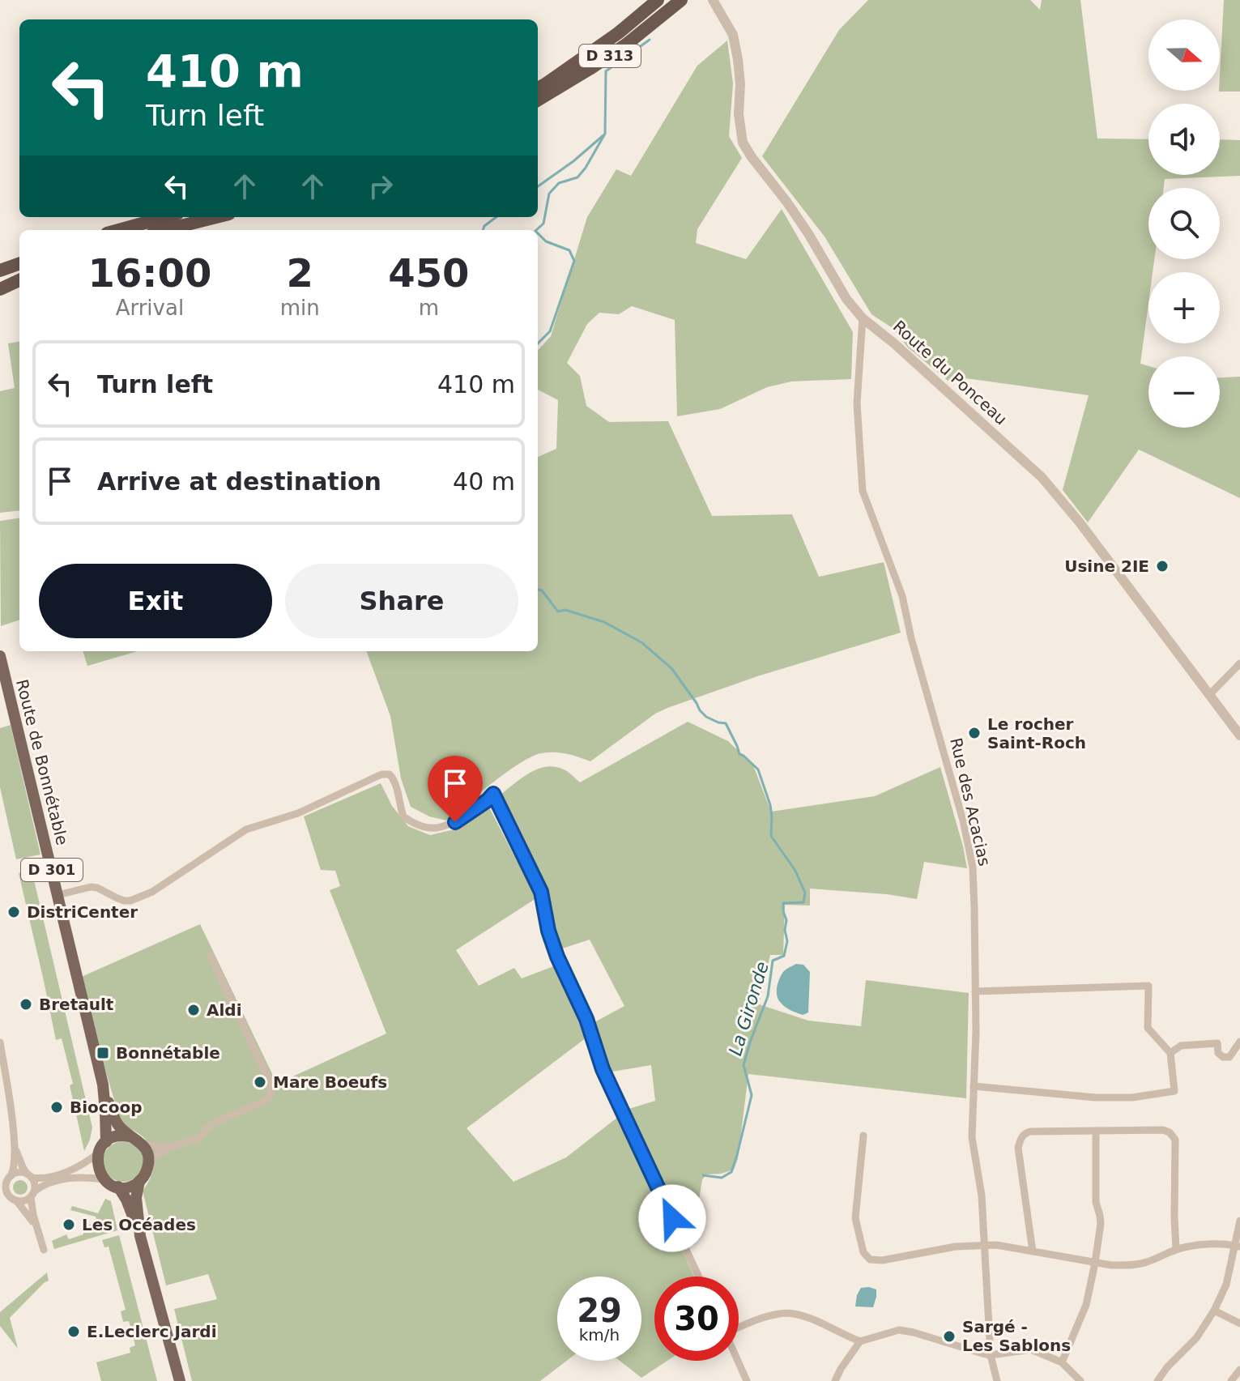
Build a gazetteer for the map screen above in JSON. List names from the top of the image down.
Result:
{
  "streets": {
    "highway": ["D 313"],
    "main road": ["Route de Bonnétable", "D 301"],
    "street": ["Route du Ponceau", "Rue des Acacias"]
  },
  "crossings": [
    ["Route du Ponceau", "Rue des Acacias"],
    ["Route de Bonnétable", "D 301"]
  ],
  "water": ["La Gironde"],
  "places": {
    "other": [
      "Usine 2IE",
      "Le rocher Saint-Roch",
      "DistriCenter",
      "Bretault",
      "Aldi",
      "Mare Boeufs",
      "Biocoop",
      "Les Océades",
      "E.Leclerc Jardi",
      "Sargé - Les Sablons"
    ],
    "transit": ["Bonnétable"]
  },
  "north": "right",
  "page": {
    "map_buttons": ["+", "−"],
    "turn": ["410 m", "Turn left"],
    "eta": [
      "16:00",
      "Arrival",
      "2",
      "min",
      "450",
      "m"
    ],
    "list": [
      {
        "name": "Turn left",
        "value": "410 m"
      },
      {
        "name": "Arrive at destination",
        "value": "40 m"
      }
    ],
    "buttons": ["Exit", "Share"],
    "speed": "29 km/h",
    "limit": "30"
  }
}
